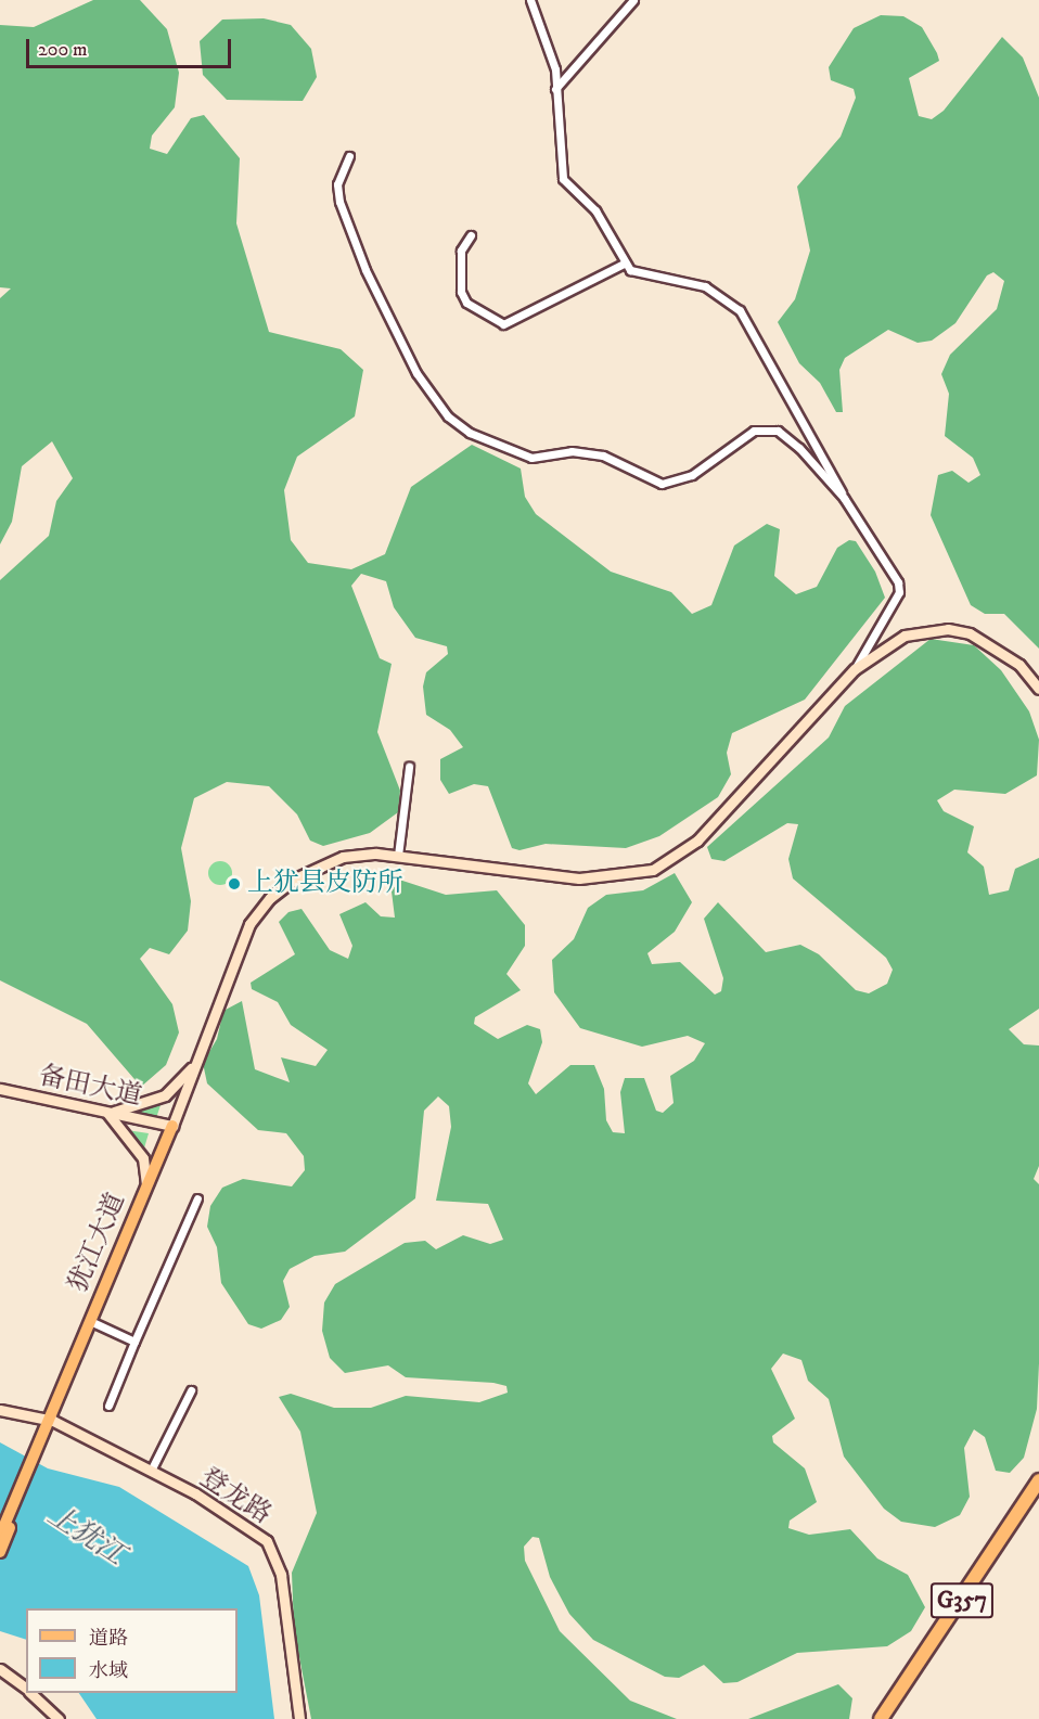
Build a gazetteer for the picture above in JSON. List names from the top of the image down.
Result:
{
  "streets": {
    "highway": ["G357"],
    "main road": ["备田大道", "犹江大道", "登龙路"]
  },
  "crossings": [
    ["备田大道", "犹江大道"],
    ["犹江大道", "登龙路"]
  ],
  "water": ["上犹江"],
  "places": ["上犹县皮防所"],
  "legend": ["道路", "水域"],
  "scale_bar": "200 m"
}
